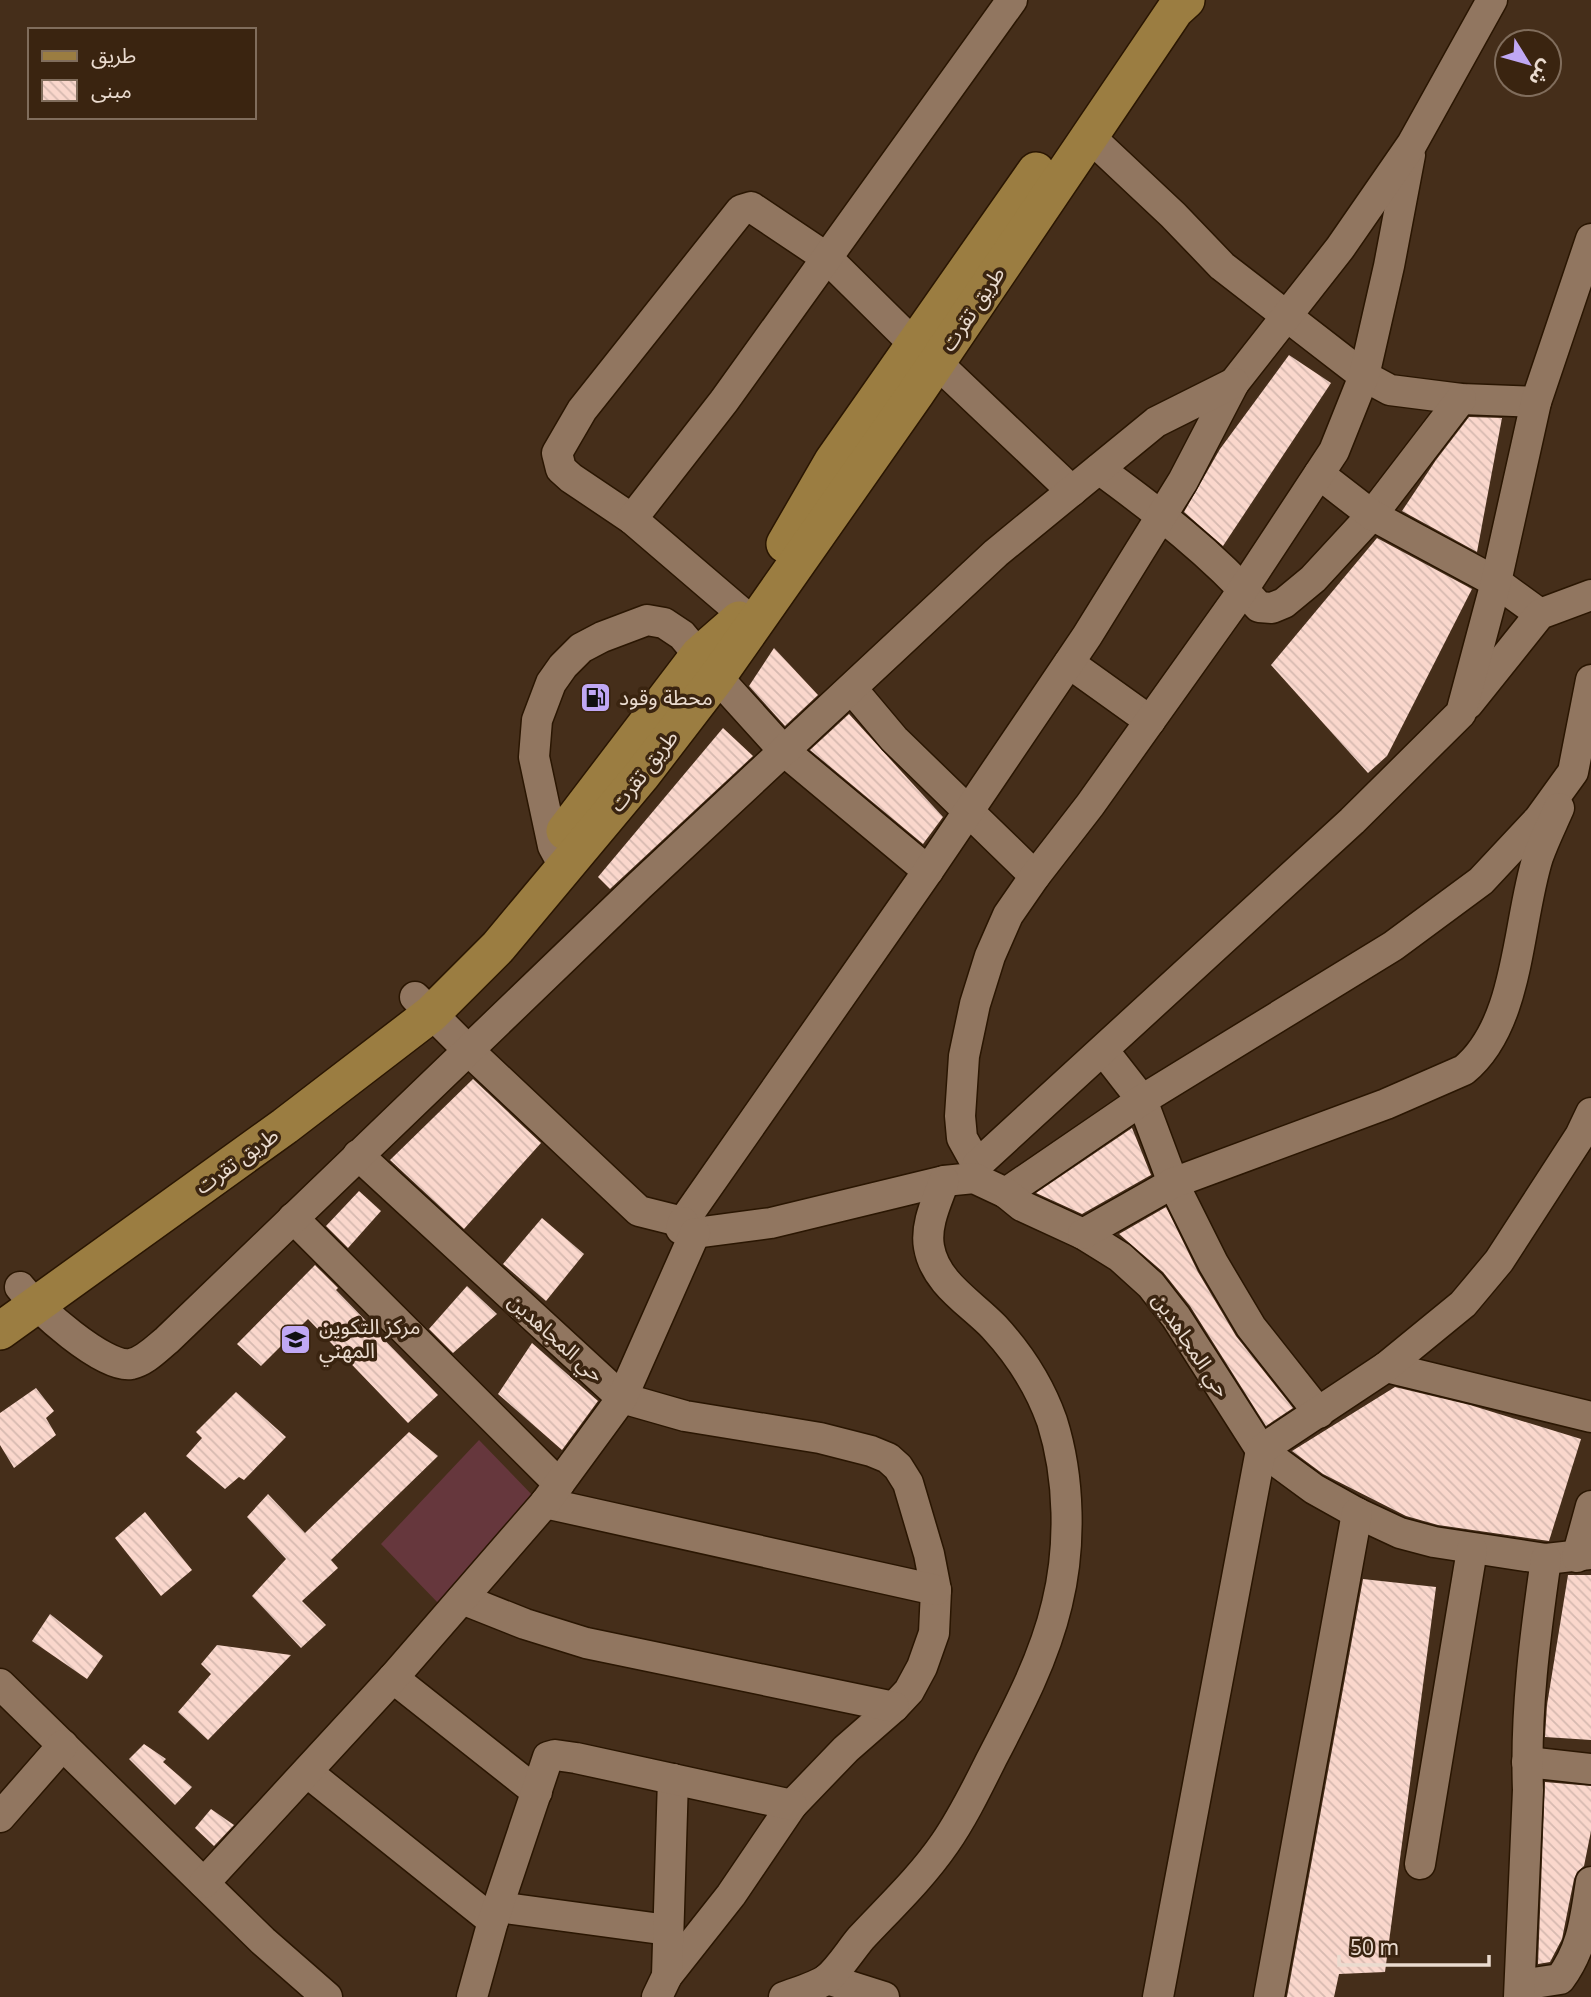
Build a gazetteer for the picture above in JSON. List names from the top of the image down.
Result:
{
  "streets": {
    "main road": ["طريق تقرت"],
    "street": ["حي المجاهدين"]
  },
  "places": {
    "fuel station": ["محطة وقود"],
    "school or university": ["مركز التكوين المهني"]
  },
  "legend": ["طريق", "مبنى"],
  "scale_bar": "50 m",
  "north": "bottom right"
}
